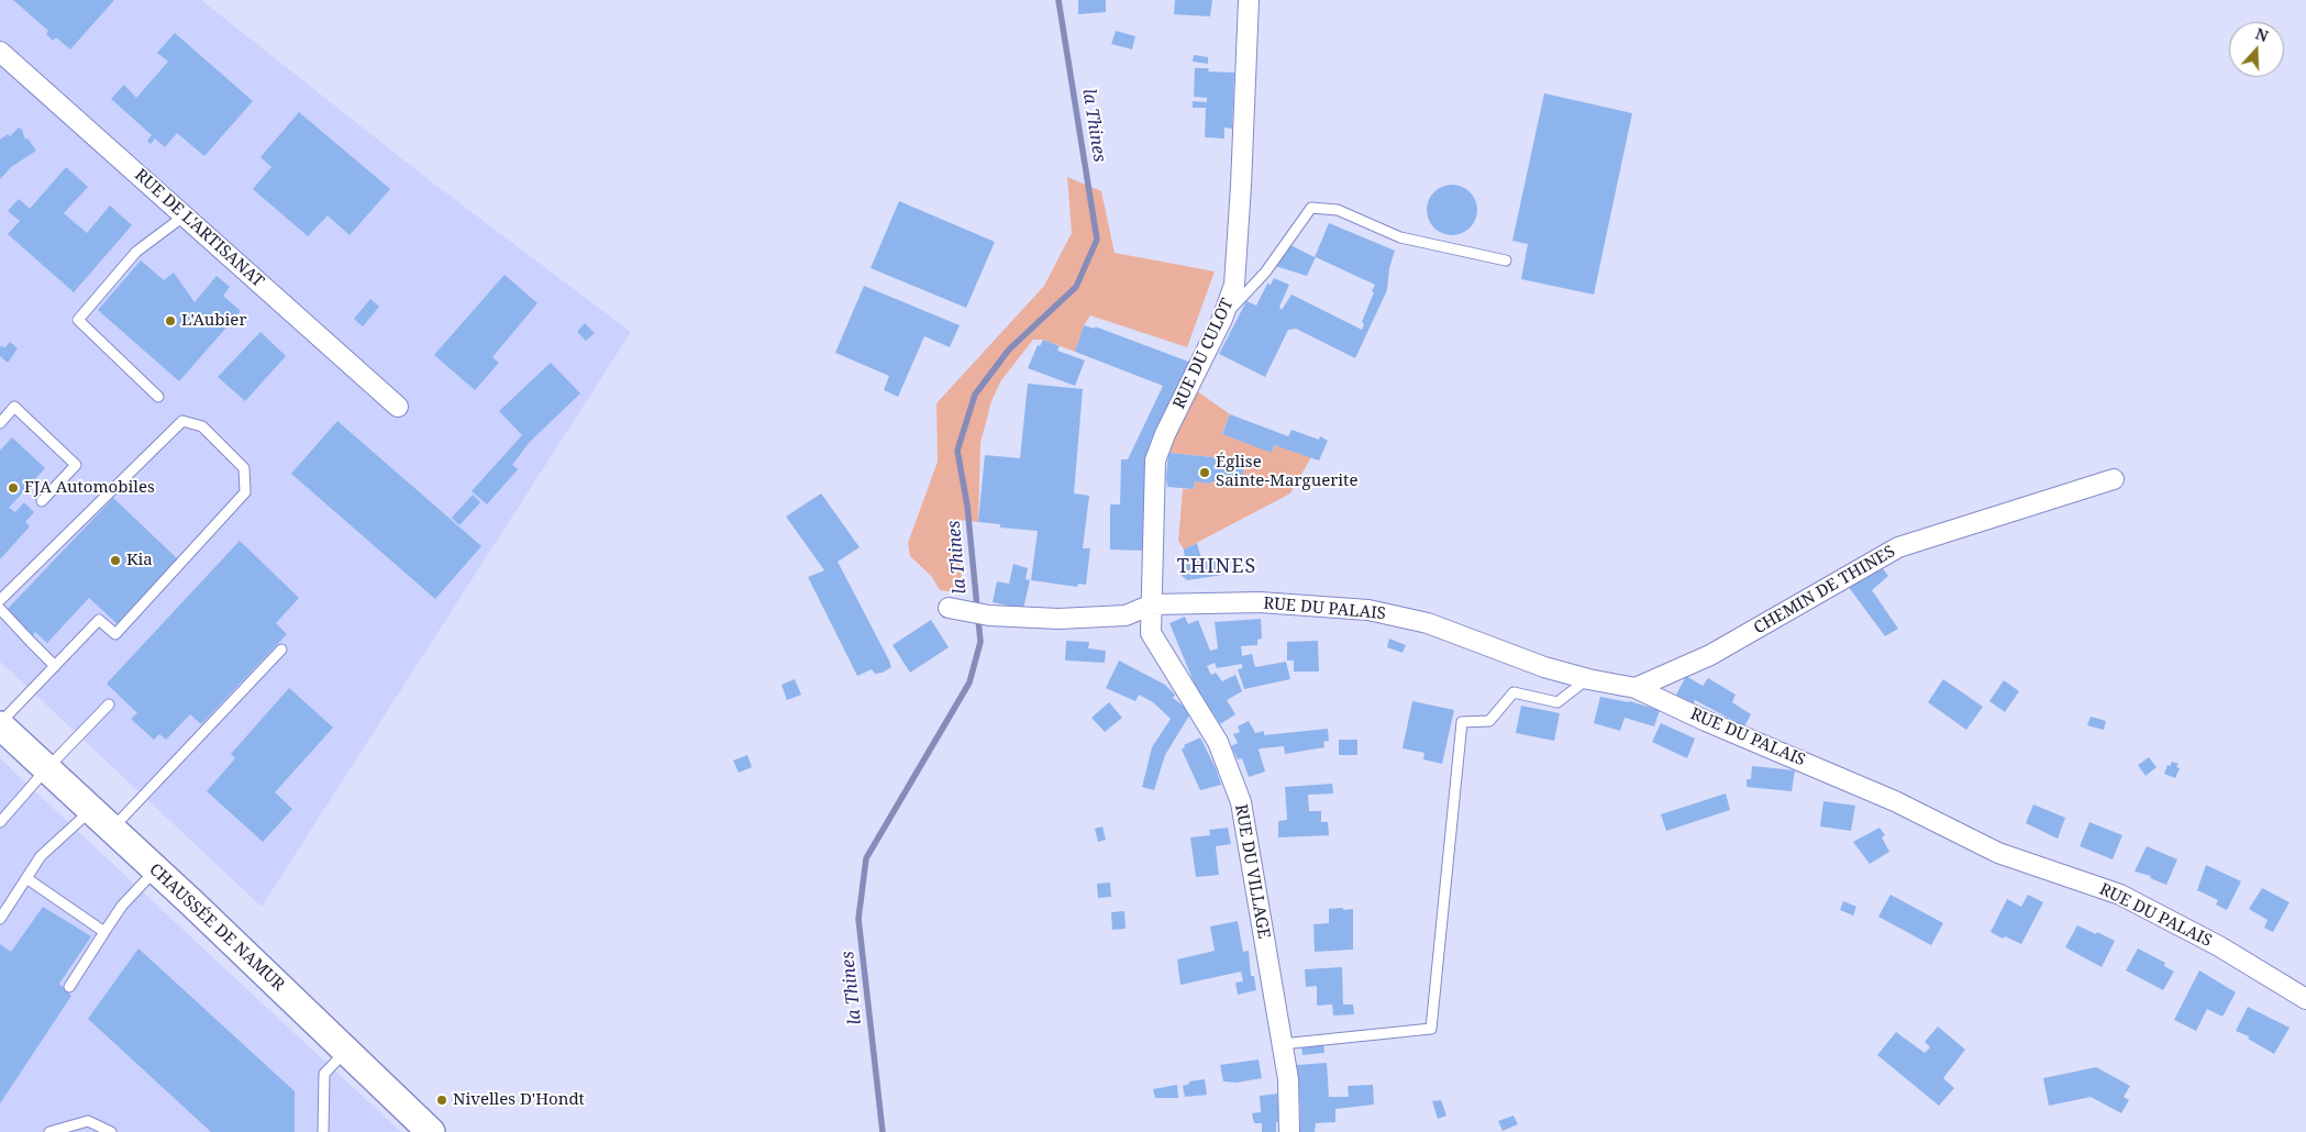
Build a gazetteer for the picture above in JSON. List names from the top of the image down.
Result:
{
  "streets": {
    "main road": ["CHAUSSÉE DE NAMUR"],
    "street": [
      "RUE DE L'ARTISANAT",
      "RUE DU CULOT",
      "CHEMIN DE THINES",
      "RUE DU PALAIS",
      "RUE DU VILLAGE"
    ]
  },
  "crossings": [
    ["RUE DU CULOT", "RUE DU PALAIS"],
    ["CHEMIN DE THINES", "RUE DU PALAIS"]
  ],
  "districts": ["THINES"],
  "water": ["la Thines"],
  "places": [
    "L'Aubier",
    "Église Sainte-Marguerite",
    "FJA Automobiles",
    "Kia",
    "Nivelles D'Hondt"
  ],
  "north": "top"
}
